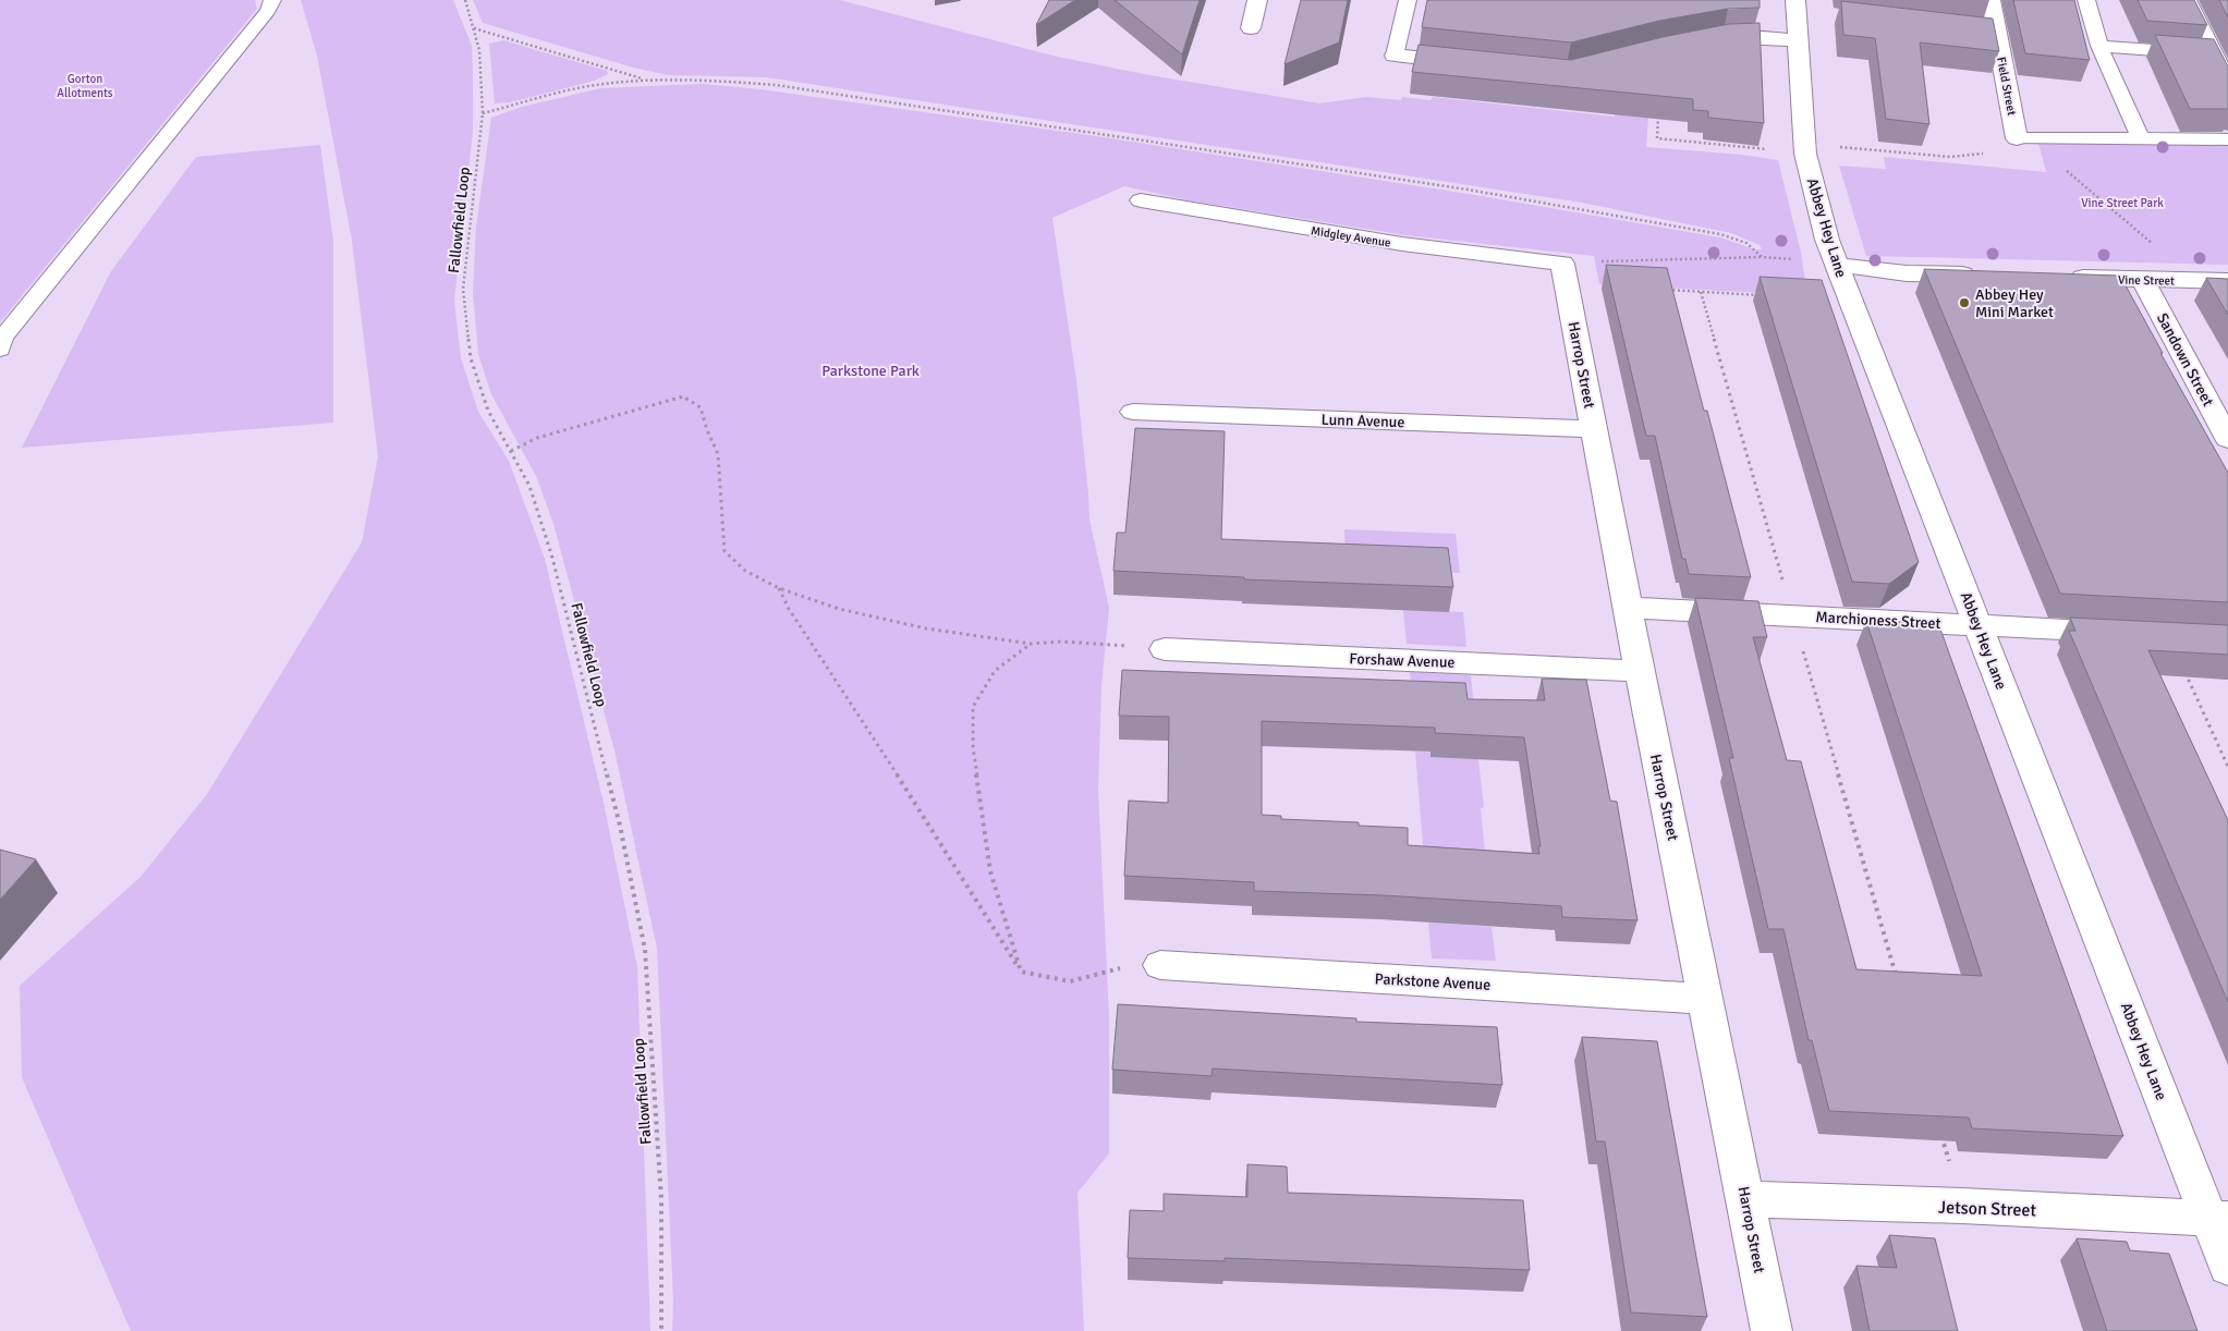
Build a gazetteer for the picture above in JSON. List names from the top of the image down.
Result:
{
  "streets": {
    "street": [
      "Field Street",
      "Abbey Hey Lane",
      "Midgley Avenue",
      "Vine Street",
      "Sandown Street",
      "Harrop Street",
      "Lunn Avenue",
      "Marchioness Street",
      "Forshaw Avenue",
      "Parkstone Avenue",
      "Jetson Street"
    ],
    "path": ["Fallowfield Loop"]
  },
  "crossings": [
    ["Abbey Hey Lane", "Marchioness Street"],
    ["Abbey Hey Lane", "Jetson Street"],
    ["Midgley Avenue", "Harrop Street"],
    ["Vine Street", "Sandown Street"],
    ["Harrop Street", "Lunn Avenue"],
    ["Harrop Street", "Marchioness Street"],
    ["Harrop Street", "Forshaw Avenue"],
    ["Harrop Street", "Parkstone Avenue"],
    ["Harrop Street", "Jetson Street"]
  ],
  "parks": ["Gorton Allotments", "Vine Street Park", "Parkstone Park"],
  "places": ["Abbey Hey Mini Market"]
}
